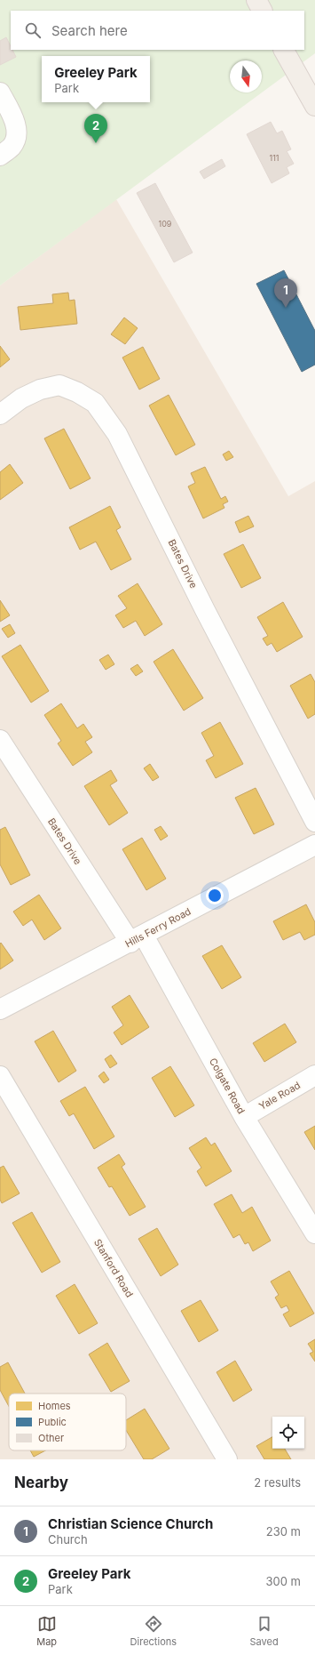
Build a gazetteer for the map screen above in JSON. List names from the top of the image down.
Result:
{
  "streets": {
    "street": [
      "Bates Drive",
      "Hills Ferry Road",
      "Colgate Road",
      "Yale Road",
      "Stanford Road"
    ]
  },
  "crossings": [
    ["Bates Drive", "Hills Ferry Road"],
    ["Bates Drive", "Colgate Road"],
    ["Hills Ferry Road", "Colgate Road"],
    ["Colgate Road", "Yale Road"]
  ],
  "house_numbers": ["111", "109"],
  "legend": ["Homes", "Public", "Other"],
  "north": "bottom",
  "page": {
    "search": "Search here",
    "popup": ["Greeley Park", "Park"],
    "pins": ["2", "1"],
    "heading": ["Nearby", "2 results"],
    "list": [
      {
        "mark": "1",
        "name": "Christian Science Church",
        "note": "Church",
        "value": "230 m"
      },
      {
        "mark": "2",
        "name": "Greeley Park",
        "note": "Park",
        "value": "300 m"
      }
    ],
    "nav": ["Map", "Directions", "Saved"]
  }
}
